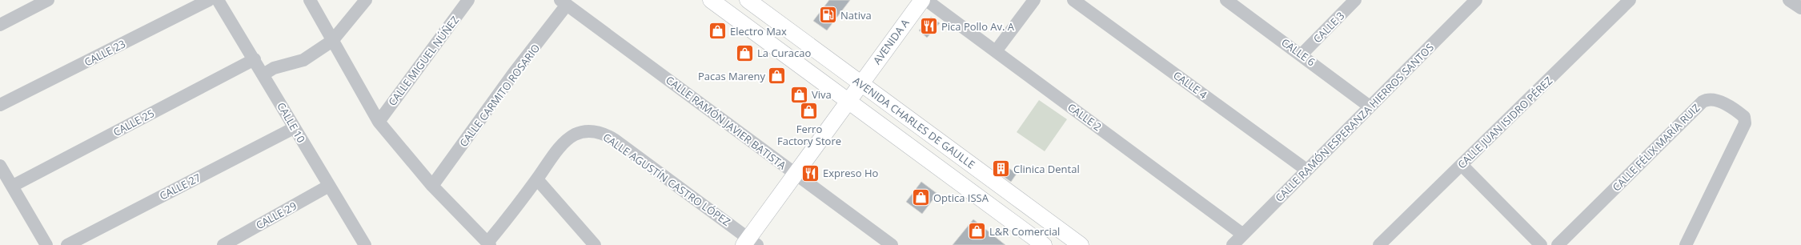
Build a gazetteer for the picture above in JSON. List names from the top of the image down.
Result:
{
  "streets": {
    "main road": ["AVENIDA A", "AVENIDA CHARLES DE GAULLE"],
    "street": [
      "CALLE 3",
      "CALLE 6",
      "CALLE 23",
      "CALLE MIGUEL NÚÑEZ",
      "CALLE 4",
      "CALLE CARMITO ROSARIO",
      "CALLE 2",
      "CALLE 25",
      "CALLE 10",
      "CALLE RAMÓN JAVIER BATISTA",
      "CALLE RAMÓN ESPERANZA HIERROS SANTOS",
      "CALLE JUAN ISIDRO PÉREZ",
      "CALLE FÉLIX MARÍA RUIZ",
      "CALLE AGUSTÍN CASTRO LÓPEZ",
      "CALLE 27",
      "CALLE 29"
    ]
  },
  "crossings": [
    ["CALLE 3", "CALLE 6"],
    ["AVENIDA A", "CALLE RAMÓN JAVIER BATISTA"],
    ["AVENIDA A", "AVENIDA CHARLES DE GAULLE"],
    ["AVENIDA A", "CALLE AGUSTÍN CASTRO LÓPEZ"],
    ["CALLE 6", "CALLE RAMÓN ESPERANZA HIERROS SANTOS"],
    ["CALLE 4", "CALLE RAMÓN ESPERANZA HIERROS SANTOS"],
    ["CALLE CARMITO ROSARIO", "CALLE RAMÓN JAVIER BATISTA"],
    ["CALLE 2", "CALLE RAMÓN ESPERANZA HIERROS SANTOS"],
    ["CALLE 25", "CALLE 10"],
    ["CALLE 10", "CALLE 27"],
    ["CALLE 10", "CALLE 29"]
  ],
  "places": {
    "fuel station": ["Nativa"],
    "restaurant": ["Pica Pollo Av. A", "Expreso Ho"],
    "shop": [
      "Electro Max",
      "La Curacao",
      "Pacas Mareny",
      "Viva",
      "Ferro Factory Store",
      "Optica ISSA",
      "L&R Comercial"
    ],
    "building": ["Clinica Dental"]
  }
}
